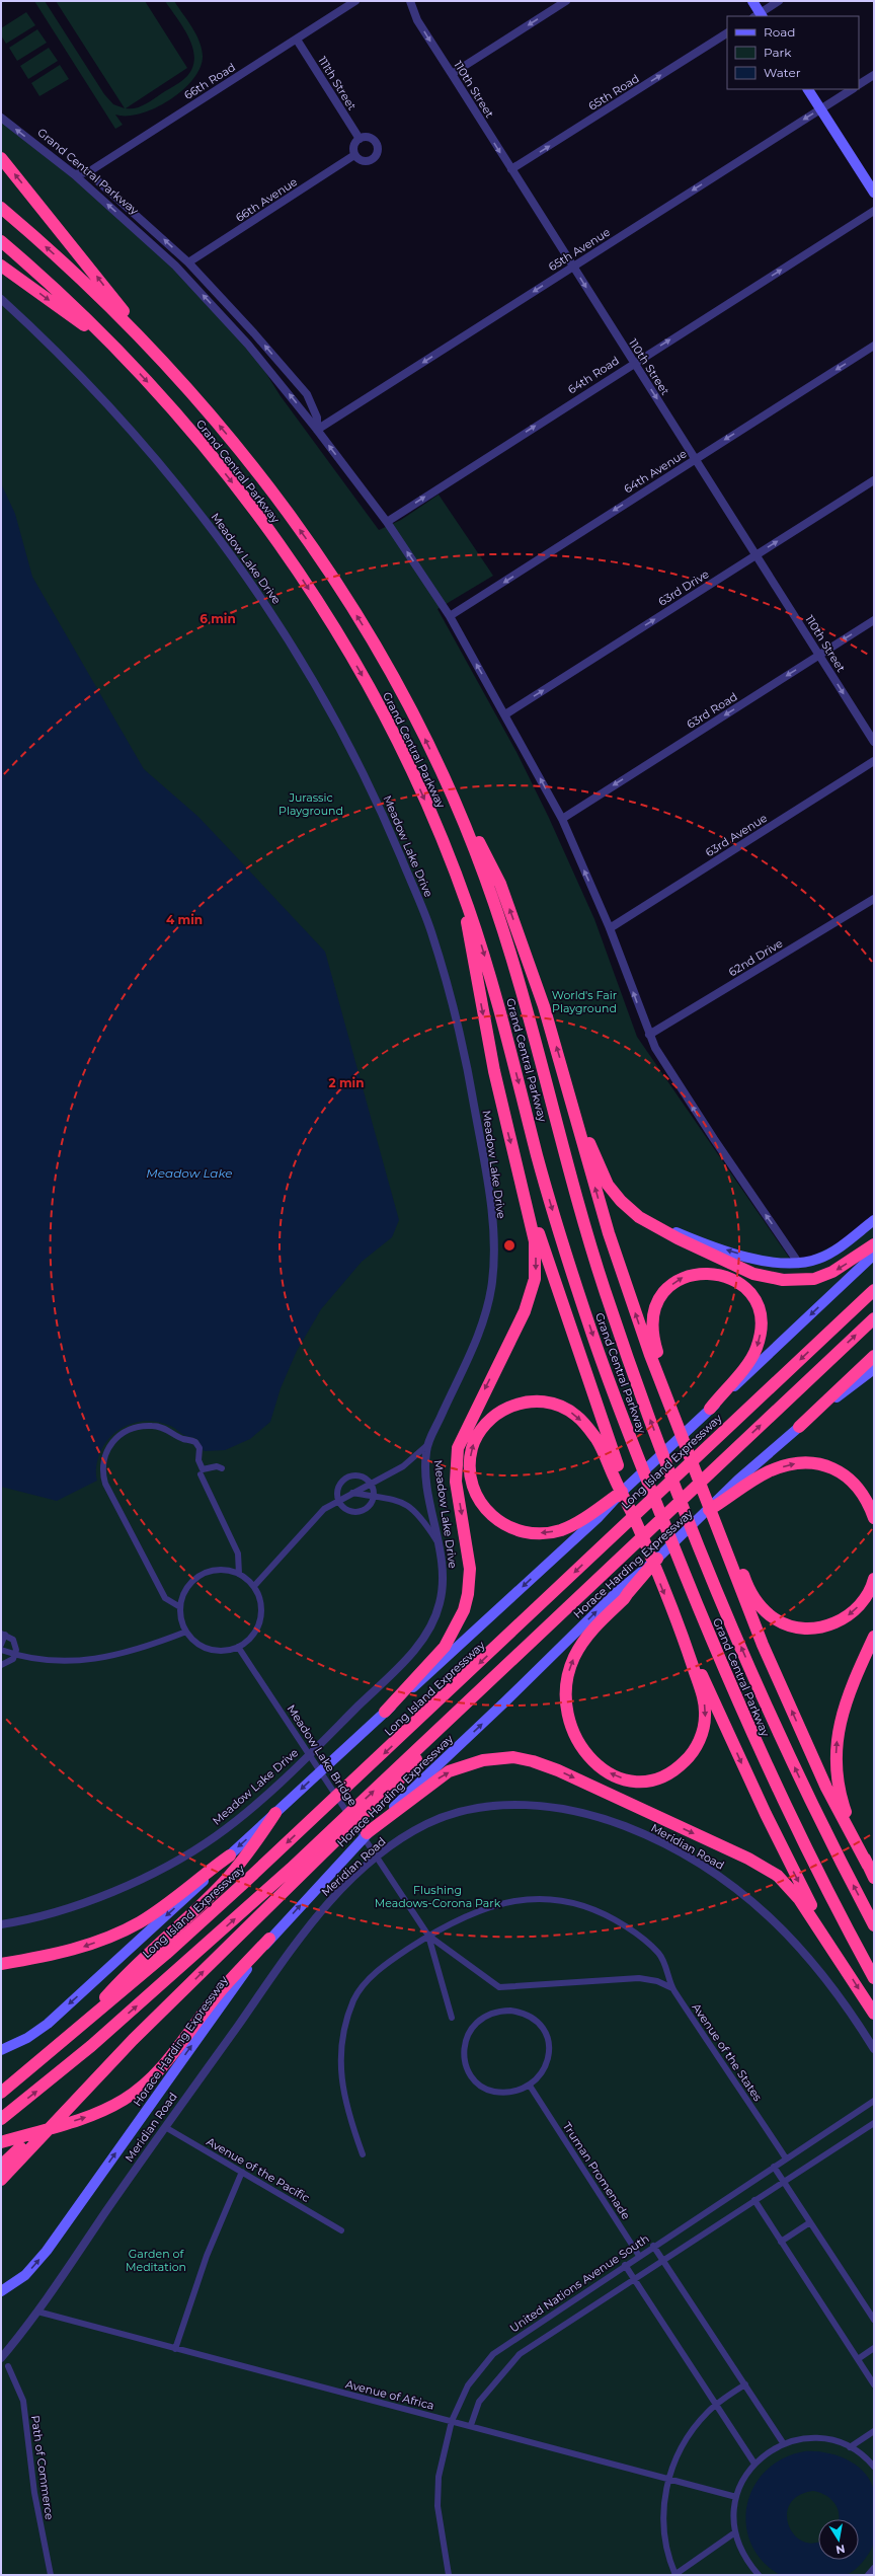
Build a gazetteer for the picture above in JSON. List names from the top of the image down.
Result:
{
  "streets": {
    "highway": ["Grand Central Parkway", "Long Island Expressway"],
    "main road": ["Horace Harding Expressway"],
    "street": [
      "66th Road",
      "111th Street",
      "110th Street",
      "65th Road",
      "66th Avenue",
      "65th Avenue",
      "64th Road",
      "64th Avenue",
      "Meadow Lake Drive",
      "63rd Drive",
      "63rd Road",
      "63rd Avenue",
      "62nd Drive",
      "Meadow Lake Bridge",
      "Meridian Road",
      "Avenue of the States",
      "Avenue of the Pacific",
      "Truman Promenade",
      "United Nations Avenue South",
      "Avenue of Africa",
      "Path of Commerce"
    ]
  },
  "crossings": [
    ["66th Road", "111th Street"],
    ["66th Road", "Grand Central Parkway"],
    ["111th Street", "66th Avenue"],
    ["110th Street", "65th Road"],
    ["110th Street", "65th Avenue"],
    ["110th Street", "64th Road"],
    ["110th Street", "64th Avenue"],
    ["110th Street", "63rd Drive"],
    ["110th Street", "63rd Road"],
    ["Grand Central Parkway", "66th Avenue"],
    ["Grand Central Parkway", "65th Avenue"],
    ["Grand Central Parkway", "64th Road"],
    ["Grand Central Parkway", "64th Avenue"],
    ["Grand Central Parkway", "63rd Drive"],
    ["Grand Central Parkway", "63rd Road"],
    ["Grand Central Parkway", "63rd Avenue"],
    ["Grand Central Parkway", "62nd Drive"],
    ["Meadow Lake Bridge", "Avenue of the States"],
    ["Meridian Road", "Avenue of the Pacific"],
    ["Meridian Road", "Avenue of Africa"],
    ["Avenue of the States", "United Nations Avenue South"],
    ["Truman Promenade", "United Nations Avenue South"],
    ["United Nations Avenue South", "Avenue of Africa"]
  ],
  "one_way": [
    "110th Street",
    "65th Road",
    "65th Avenue",
    "64th Road",
    "64th Avenue",
    "63rd Drive",
    "63rd Road"
  ],
  "water": ["Meadow Lake"],
  "parks": [
    "Jurassic Playground",
    "World's Fair Playground",
    "Flushing Meadows-Corona Park",
    "Garden of Meditation"
  ],
  "legend": ["Road", "Park", "Water"],
  "north": "bottom",
  "rings": ["6 min", "4 min", "2 min"]
}
